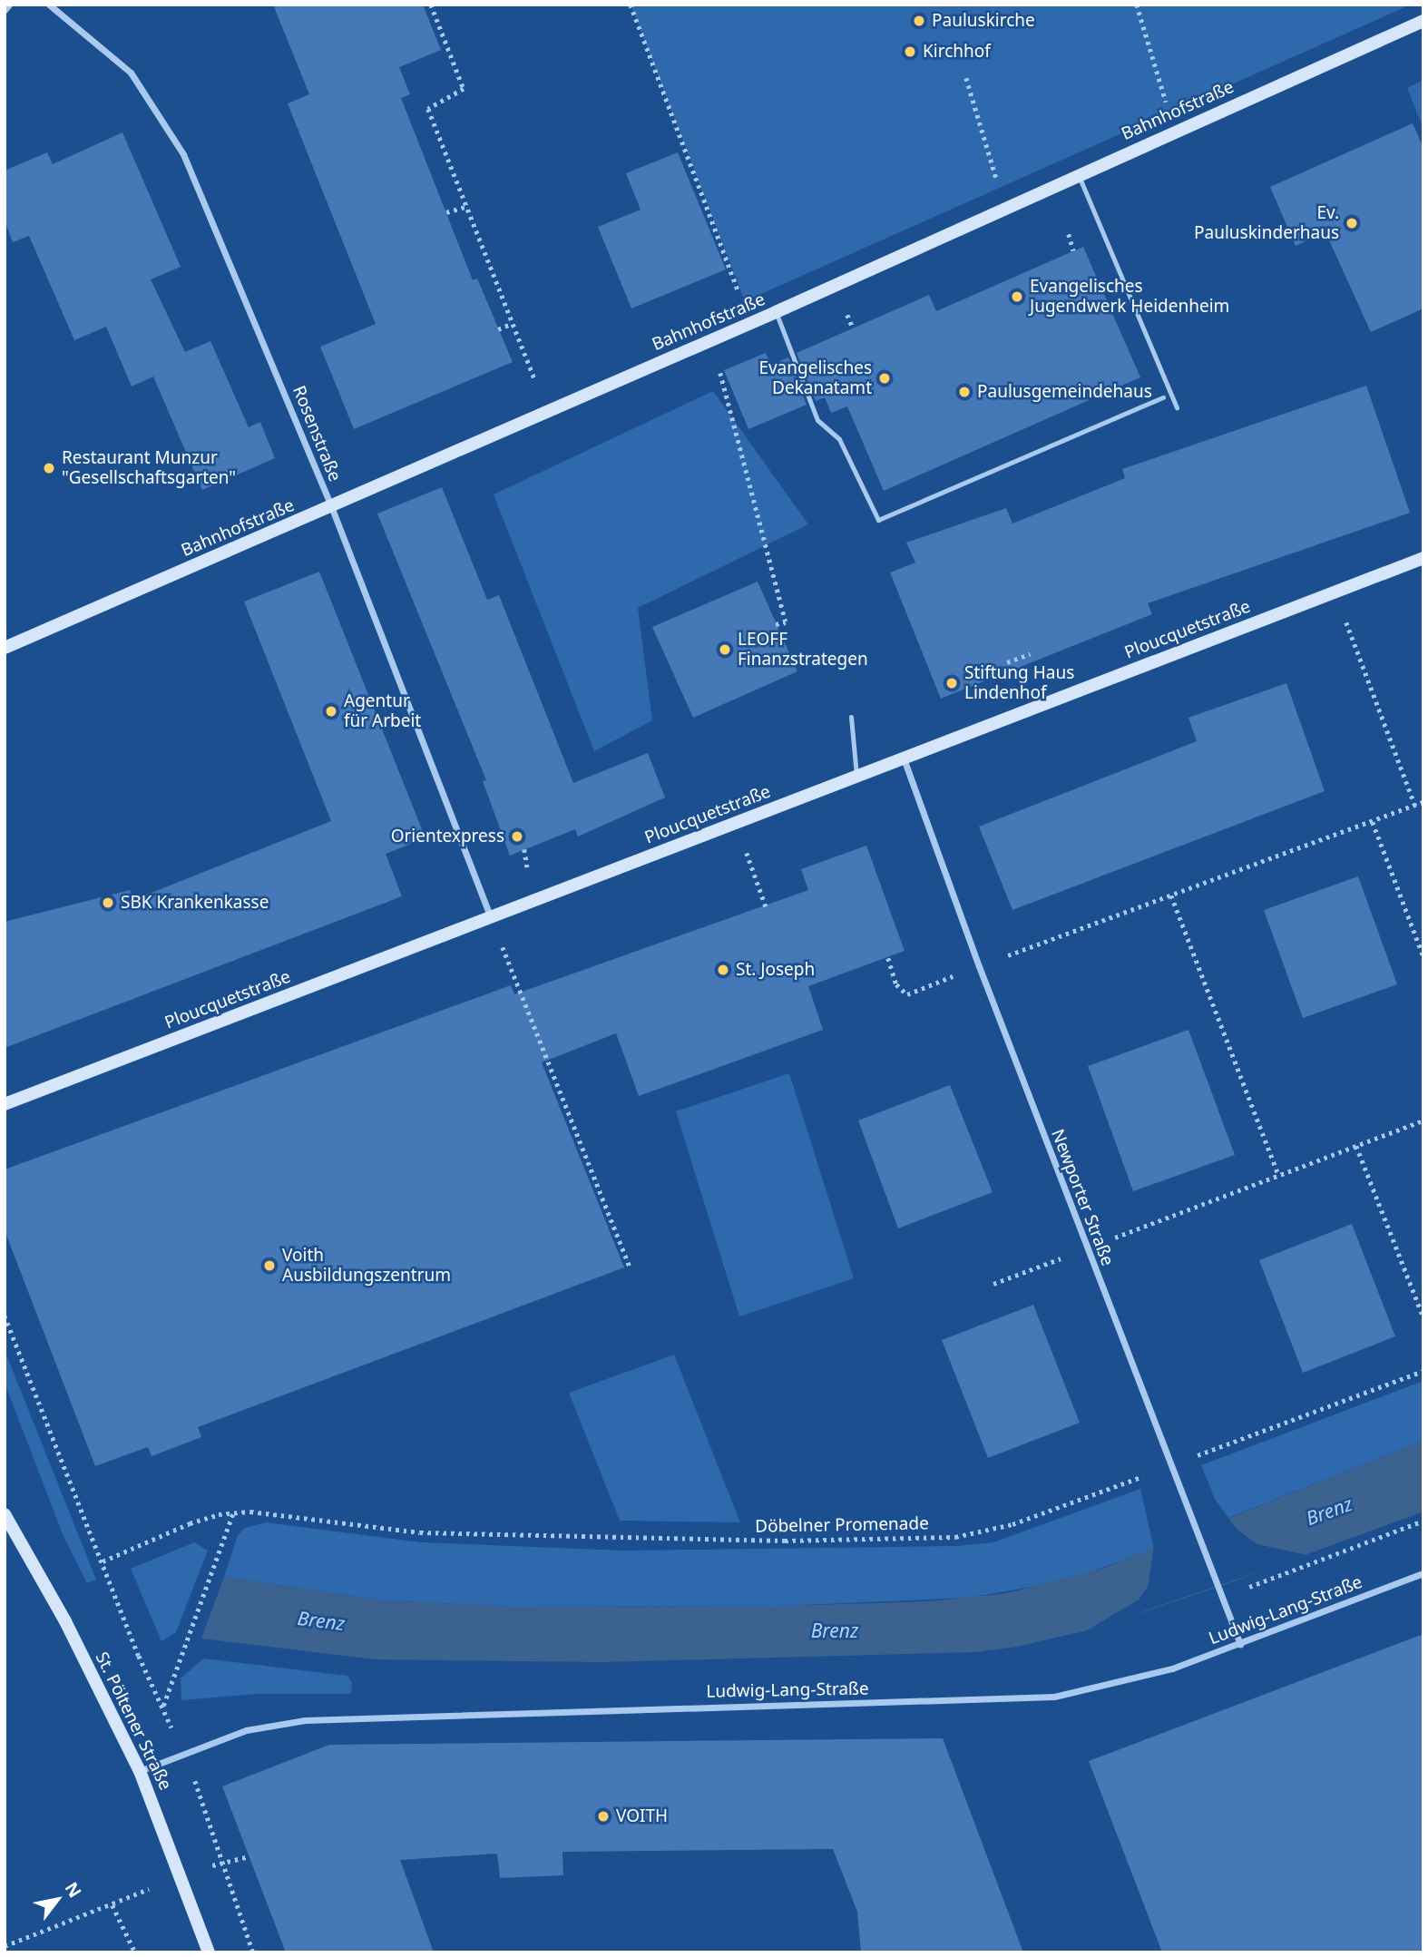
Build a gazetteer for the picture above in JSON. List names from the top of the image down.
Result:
{
  "streets": {
    "main road": ["Bahnhofstraße", "Ploucquetstraße", "St. Pöltener Straße"],
    "street": ["Rosenstraße", "Newporter Straße", "Ludwig-Lang-Straße"],
    "path": ["Döbelner Promenade"]
  },
  "crossings": [
    ["Bahnhofstraße", "Rosenstraße"],
    ["Rosenstraße", "Ploucquetstraße"],
    ["Ploucquetstraße", "Newporter Straße"],
    ["Newporter Straße", "Döbelner Promenade"],
    ["Newporter Straße", "Ludwig-Lang-Straße"],
    ["Ludwig-Lang-Straße", "St. Pöltener Straße"]
  ],
  "water": ["Brenz"],
  "places": [
    "Pauluskirche",
    "Kirchhof",
    "Ev. Pauluskinderhaus",
    "Evangelisches Jugendwerk Heidenheim",
    "Evangelisches Dekanatamt",
    "Paulusgemeindehaus",
    "Restaurant Munzur \"Gesellschaftsgarten\"",
    "LEOFF Finanzstrategen",
    "Stiftung Haus Lindenhof",
    "Agentur für Arbeit",
    "Orientexpress",
    "SBK Krankenkasse",
    "St. Joseph",
    "Voith Ausbildungszentrum",
    "VOITH"
  ],
  "north": "top right"
}
